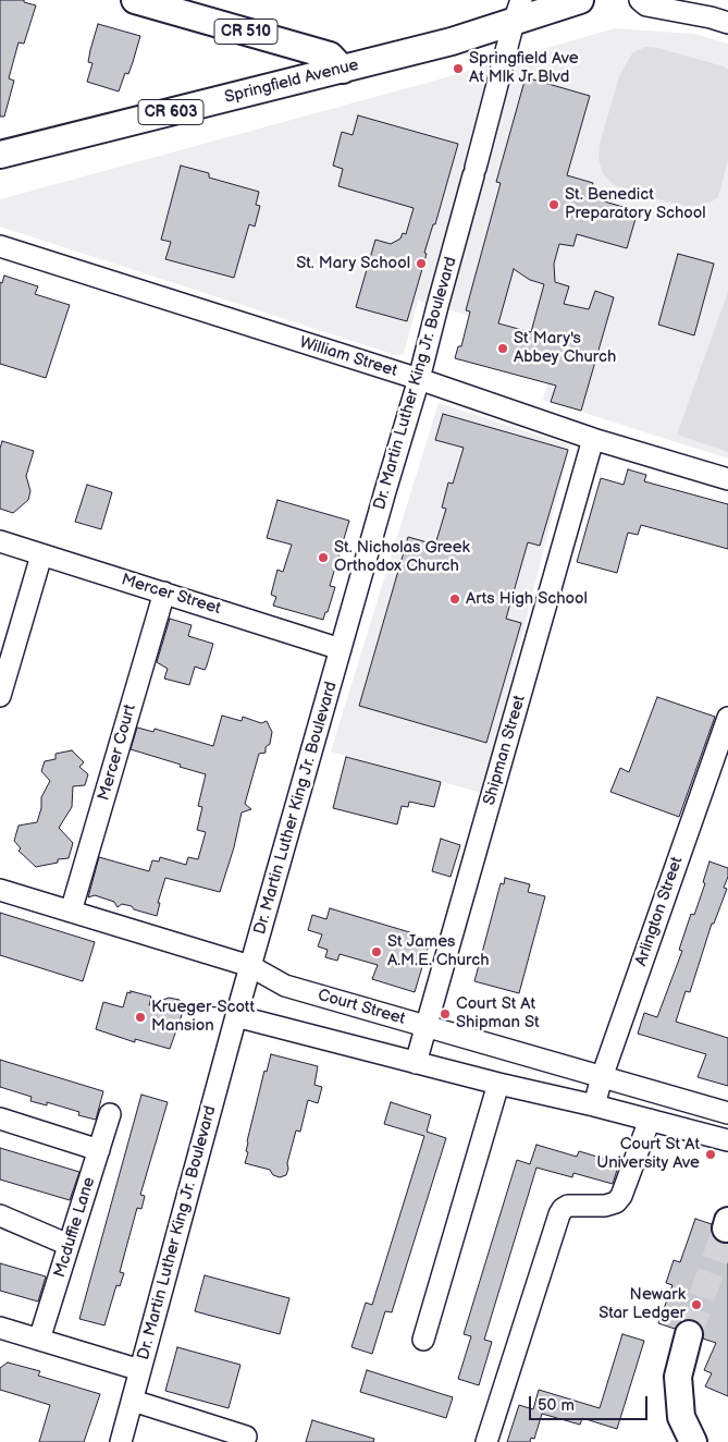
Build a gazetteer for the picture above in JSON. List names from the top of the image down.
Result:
{
  "streets": {
    "main road": ["CR 510", "Springfield Avenue", "CR 603"],
    "street": [
      "William Street",
      "Dr. Martin Luther King Jr. Boulevard",
      "Mercer Street",
      "Shipman Street",
      "Mercer Court",
      "Arlington Street",
      "Court Street",
      "Mcduffie Lane"
    ]
  },
  "crossings": [
    ["CR 510", "Springfield Avenue"],
    ["Springfield Avenue", "Dr. Martin Luther King Jr. Boulevard"],
    ["William Street", "Dr. Martin Luther King Jr. Boulevard"],
    ["William Street", "Shipman Street"],
    ["Dr. Martin Luther King Jr. Boulevard", "Mercer Street"],
    ["Dr. Martin Luther King Jr. Boulevard", "Court Street"],
    ["Mercer Street", "Mercer Court"],
    ["Shipman Street", "Court Street"],
    ["Mercer Court", "Court Street"],
    ["Arlington Street", "Court Street"]
  ],
  "places": [
    "Springfield Ave At Mlk Jr Blvd",
    "St. Benedict Preparatory School",
    "St. Mary School",
    "St Mary's Abbey Church",
    "St. Nicholas Greek Orthodox Church",
    "Arts High School",
    "St James A.M.E. Church",
    "Court St At Shipman St",
    "Krueger-Scott Mansion",
    "Court St At University Ave",
    "Newark Star Ledger"
  ],
  "scale_bar": "50 m"
}
